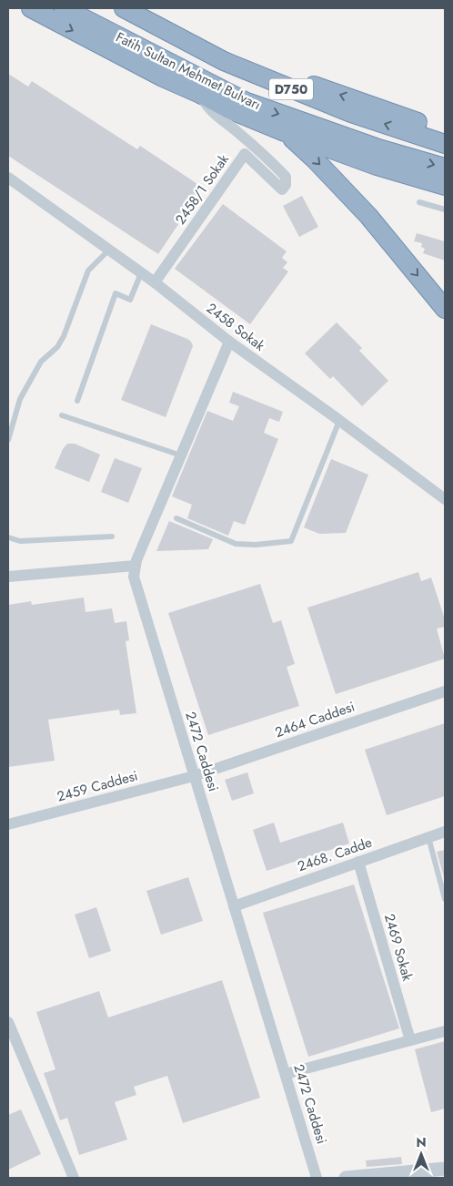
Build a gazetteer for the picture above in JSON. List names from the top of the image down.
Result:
{
  "streets": {
    "highway": ["Fatih Sultan Mehmet Bulvarı", "D750"],
    "street": [
      "2458/1 Sokak",
      "2458 Sokak",
      "2464 Caddesi",
      "2472 Caddesi",
      "2459 Caddesi",
      "2468. Cadde",
      "2469 Sokak"
    ]
  },
  "crossings": [
    ["Fatih Sultan Mehmet Bulvarı", "D750"],
    ["D750", "2458/1 Sokak"],
    ["2458/1 Sokak", "2458 Sokak"],
    ["2458 Sokak", "2472 Caddesi"],
    ["2464 Caddesi", "2472 Caddesi"],
    ["2464 Caddesi", "2459 Caddesi"],
    ["2472 Caddesi", "2459 Caddesi"],
    ["2472 Caddesi", "2468. Cadde"],
    ["2468. Cadde", "2469 Sokak"]
  ],
  "north": "top"
}
